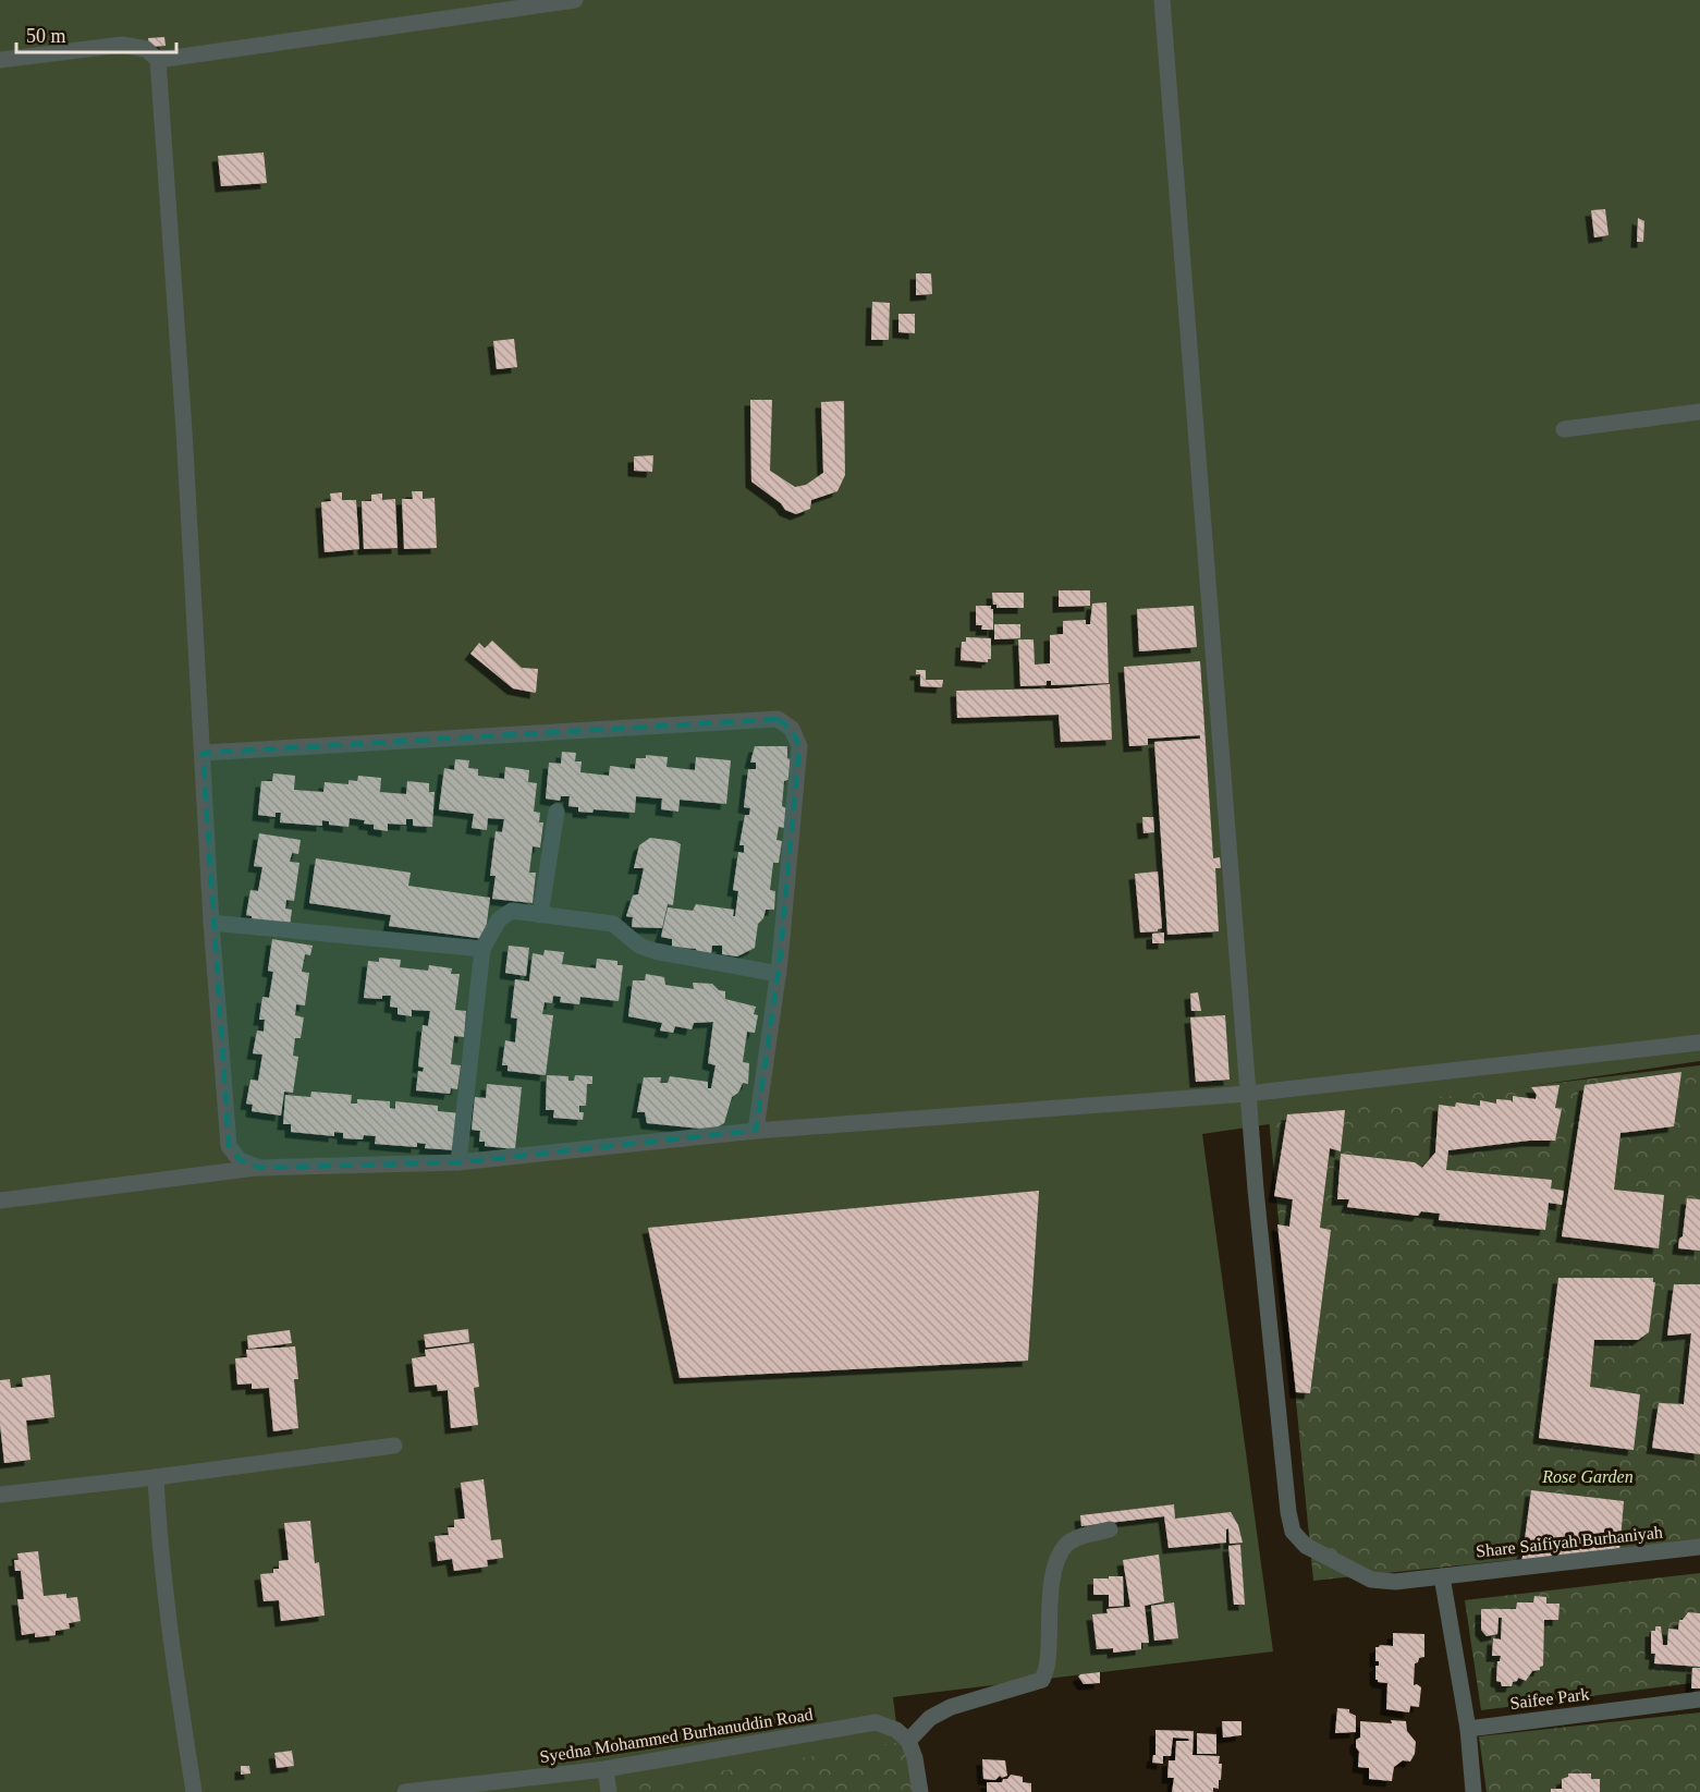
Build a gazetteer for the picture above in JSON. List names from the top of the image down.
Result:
{
  "streets": {
    "street": ["Share Saifiyah Burhaniyah", "Saifee Park", "Syedna Mohammed Burhanuddin Road"]
  },
  "parks": ["Rose Garden"],
  "scale_bar": "50 m"
}
